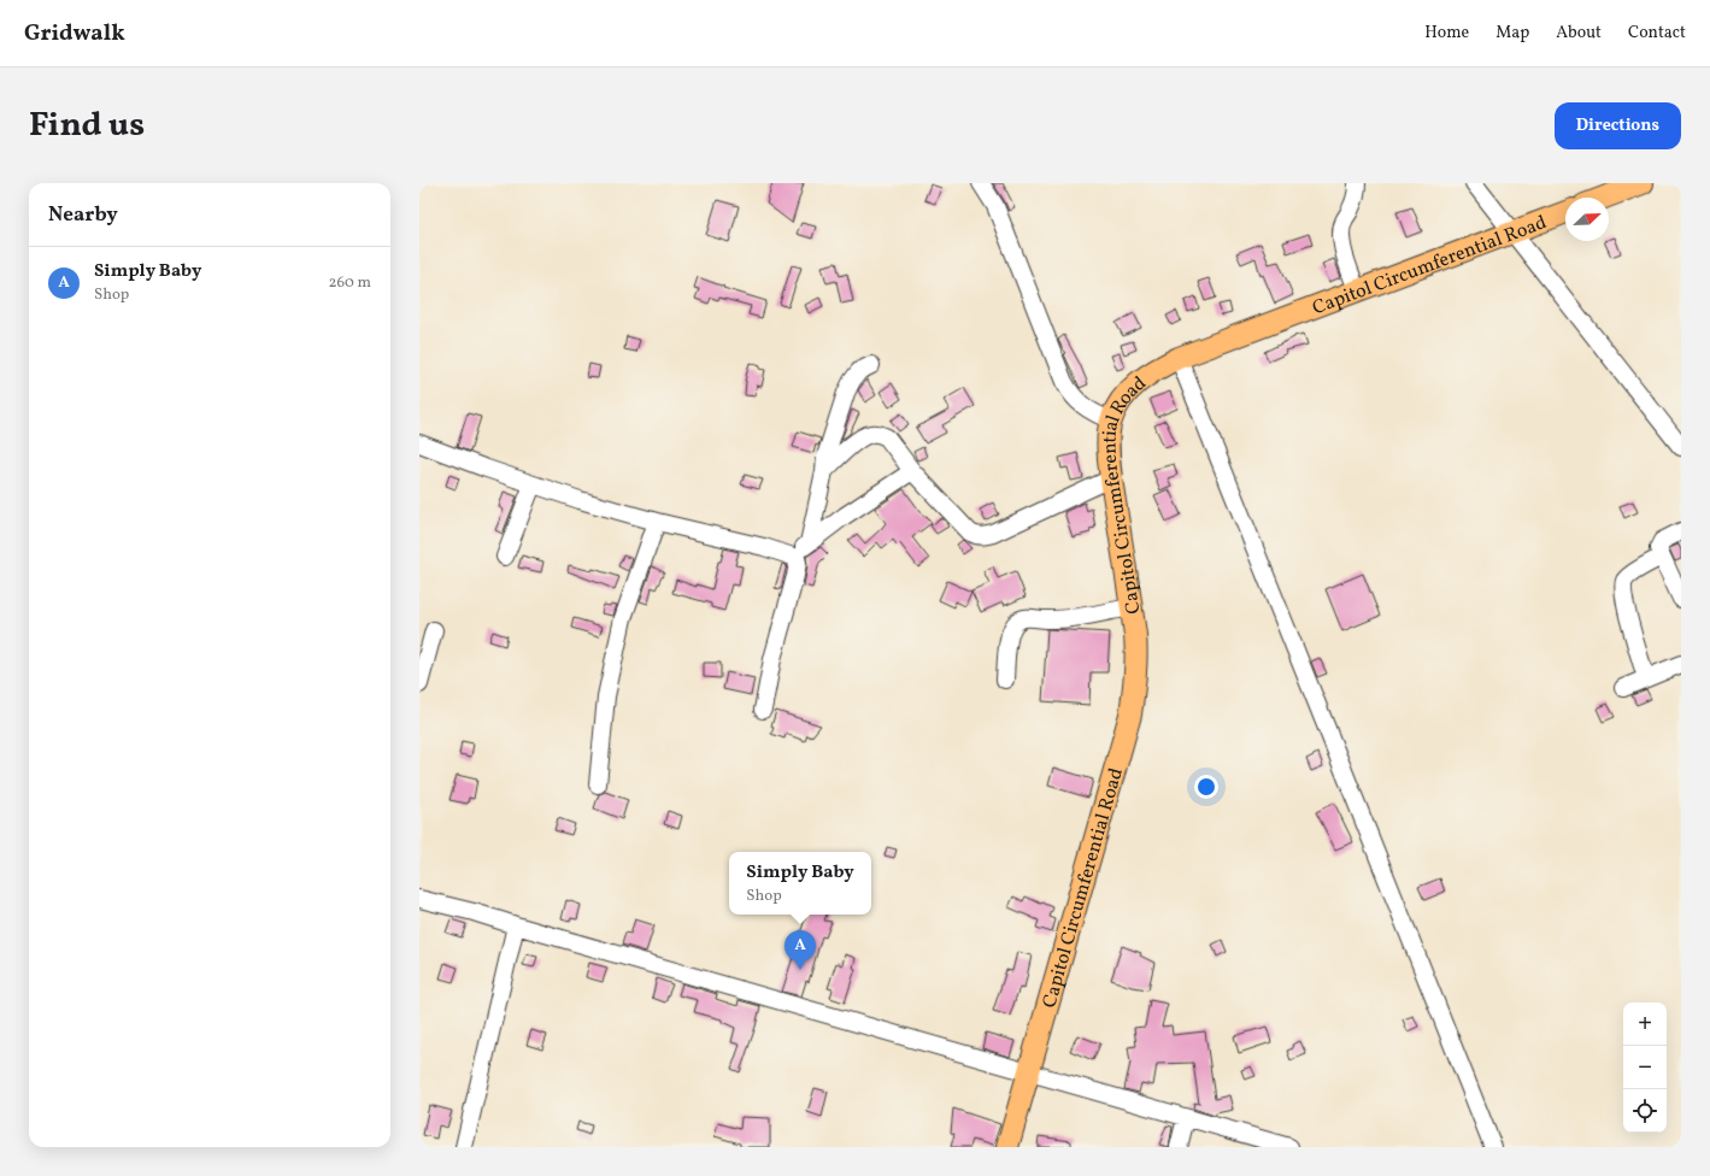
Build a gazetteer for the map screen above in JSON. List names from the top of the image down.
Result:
{
  "streets": {
    "main road": ["Capitol Circumferential Road"]
  },
  "north": "top right",
  "page": {
    "header": "Gridwalk",
    "nav": [
      "Home",
      "Map",
      "About",
      "Contact"
    ],
    "title": "Find us",
    "buttons": "Directions",
    "heading": "Nearby",
    "list": [
      {
        "mark": "A",
        "name": "Simply Baby",
        "note": "Shop",
        "value": "260 m"
      }
    ],
    "popup": ["Simply Baby", "Shop"],
    "pins": "A",
    "map_buttons": ["+", "−"]
  }
}
